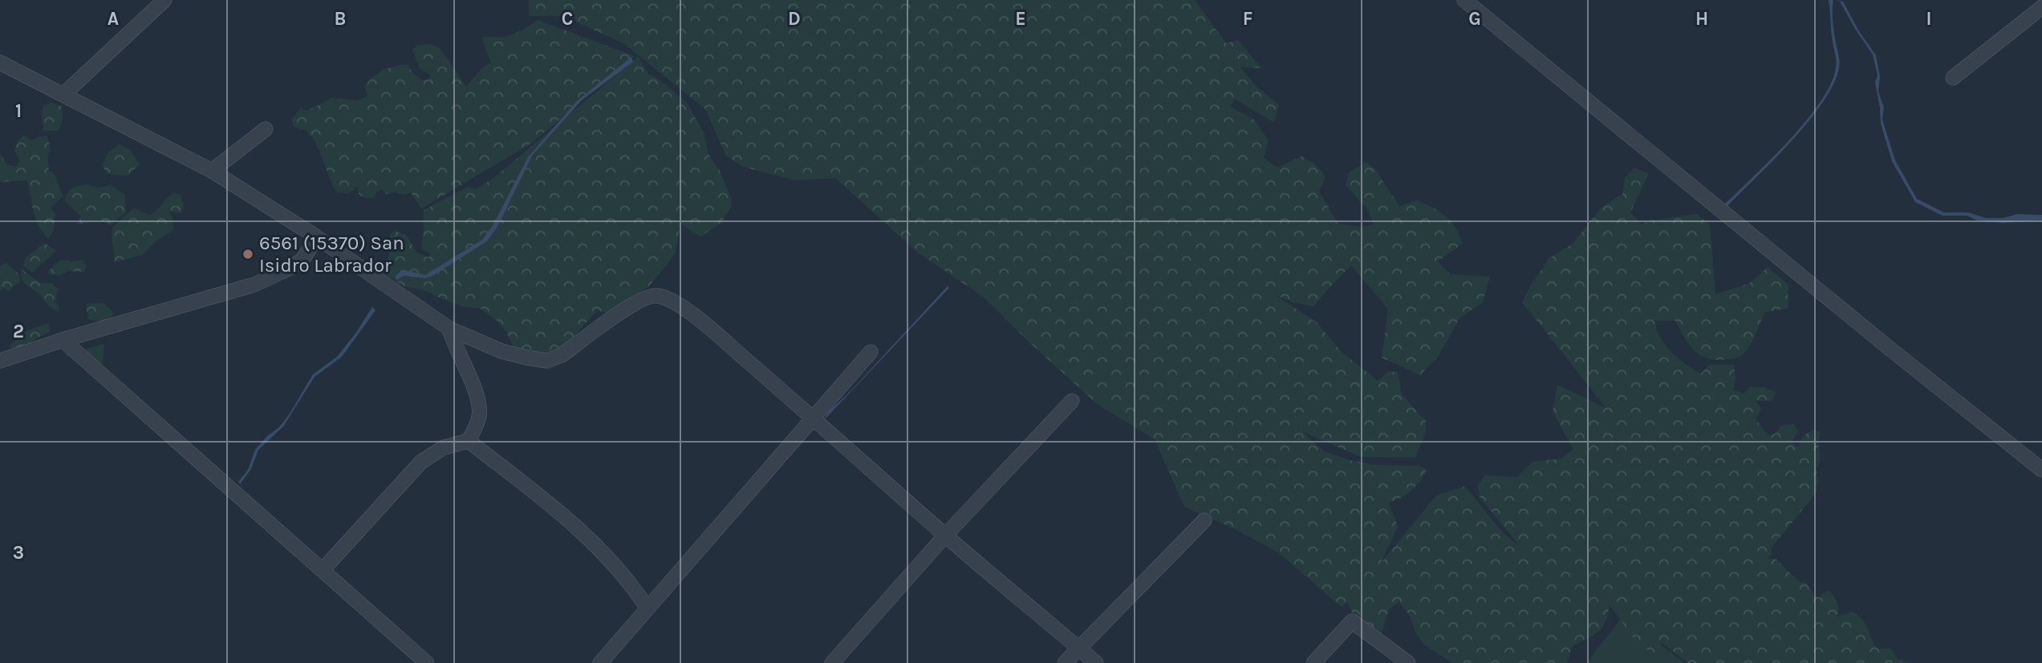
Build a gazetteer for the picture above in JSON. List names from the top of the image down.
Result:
{
  "places": ["6561 (15370) San Isidro Labrador"],
  "grid": {
    "columns": [
      "A",
      "B",
      "C",
      "D",
      "E",
      "F",
      "G",
      "H",
      "I"
    ],
    "rows": ["1", "2", "3"]
  }
}
